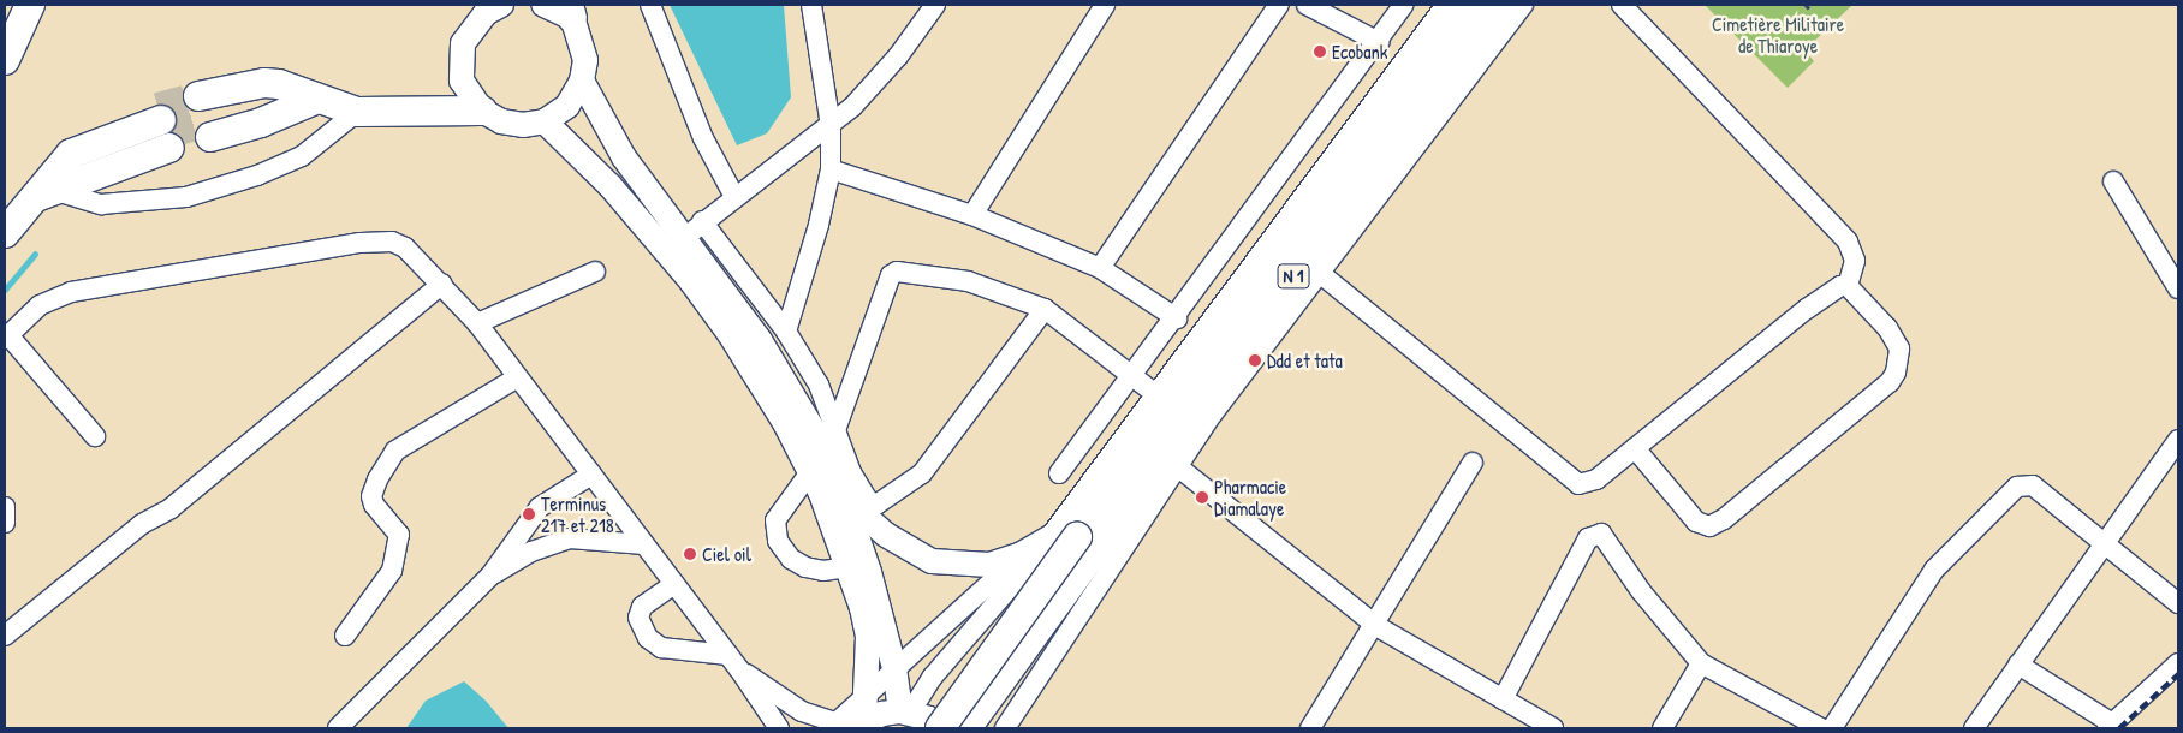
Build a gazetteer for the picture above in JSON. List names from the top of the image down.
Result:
{
  "streets": {
    "highway": ["N 1"]
  },
  "parks": ["Cimetière Militaire de Thiaroye"],
  "places": [
    "Ecobank",
    "Ddd et tata",
    "Pharmacie Diamalaye",
    "Terminus 217 et 218",
    "Ciel oil"
  ]
}
